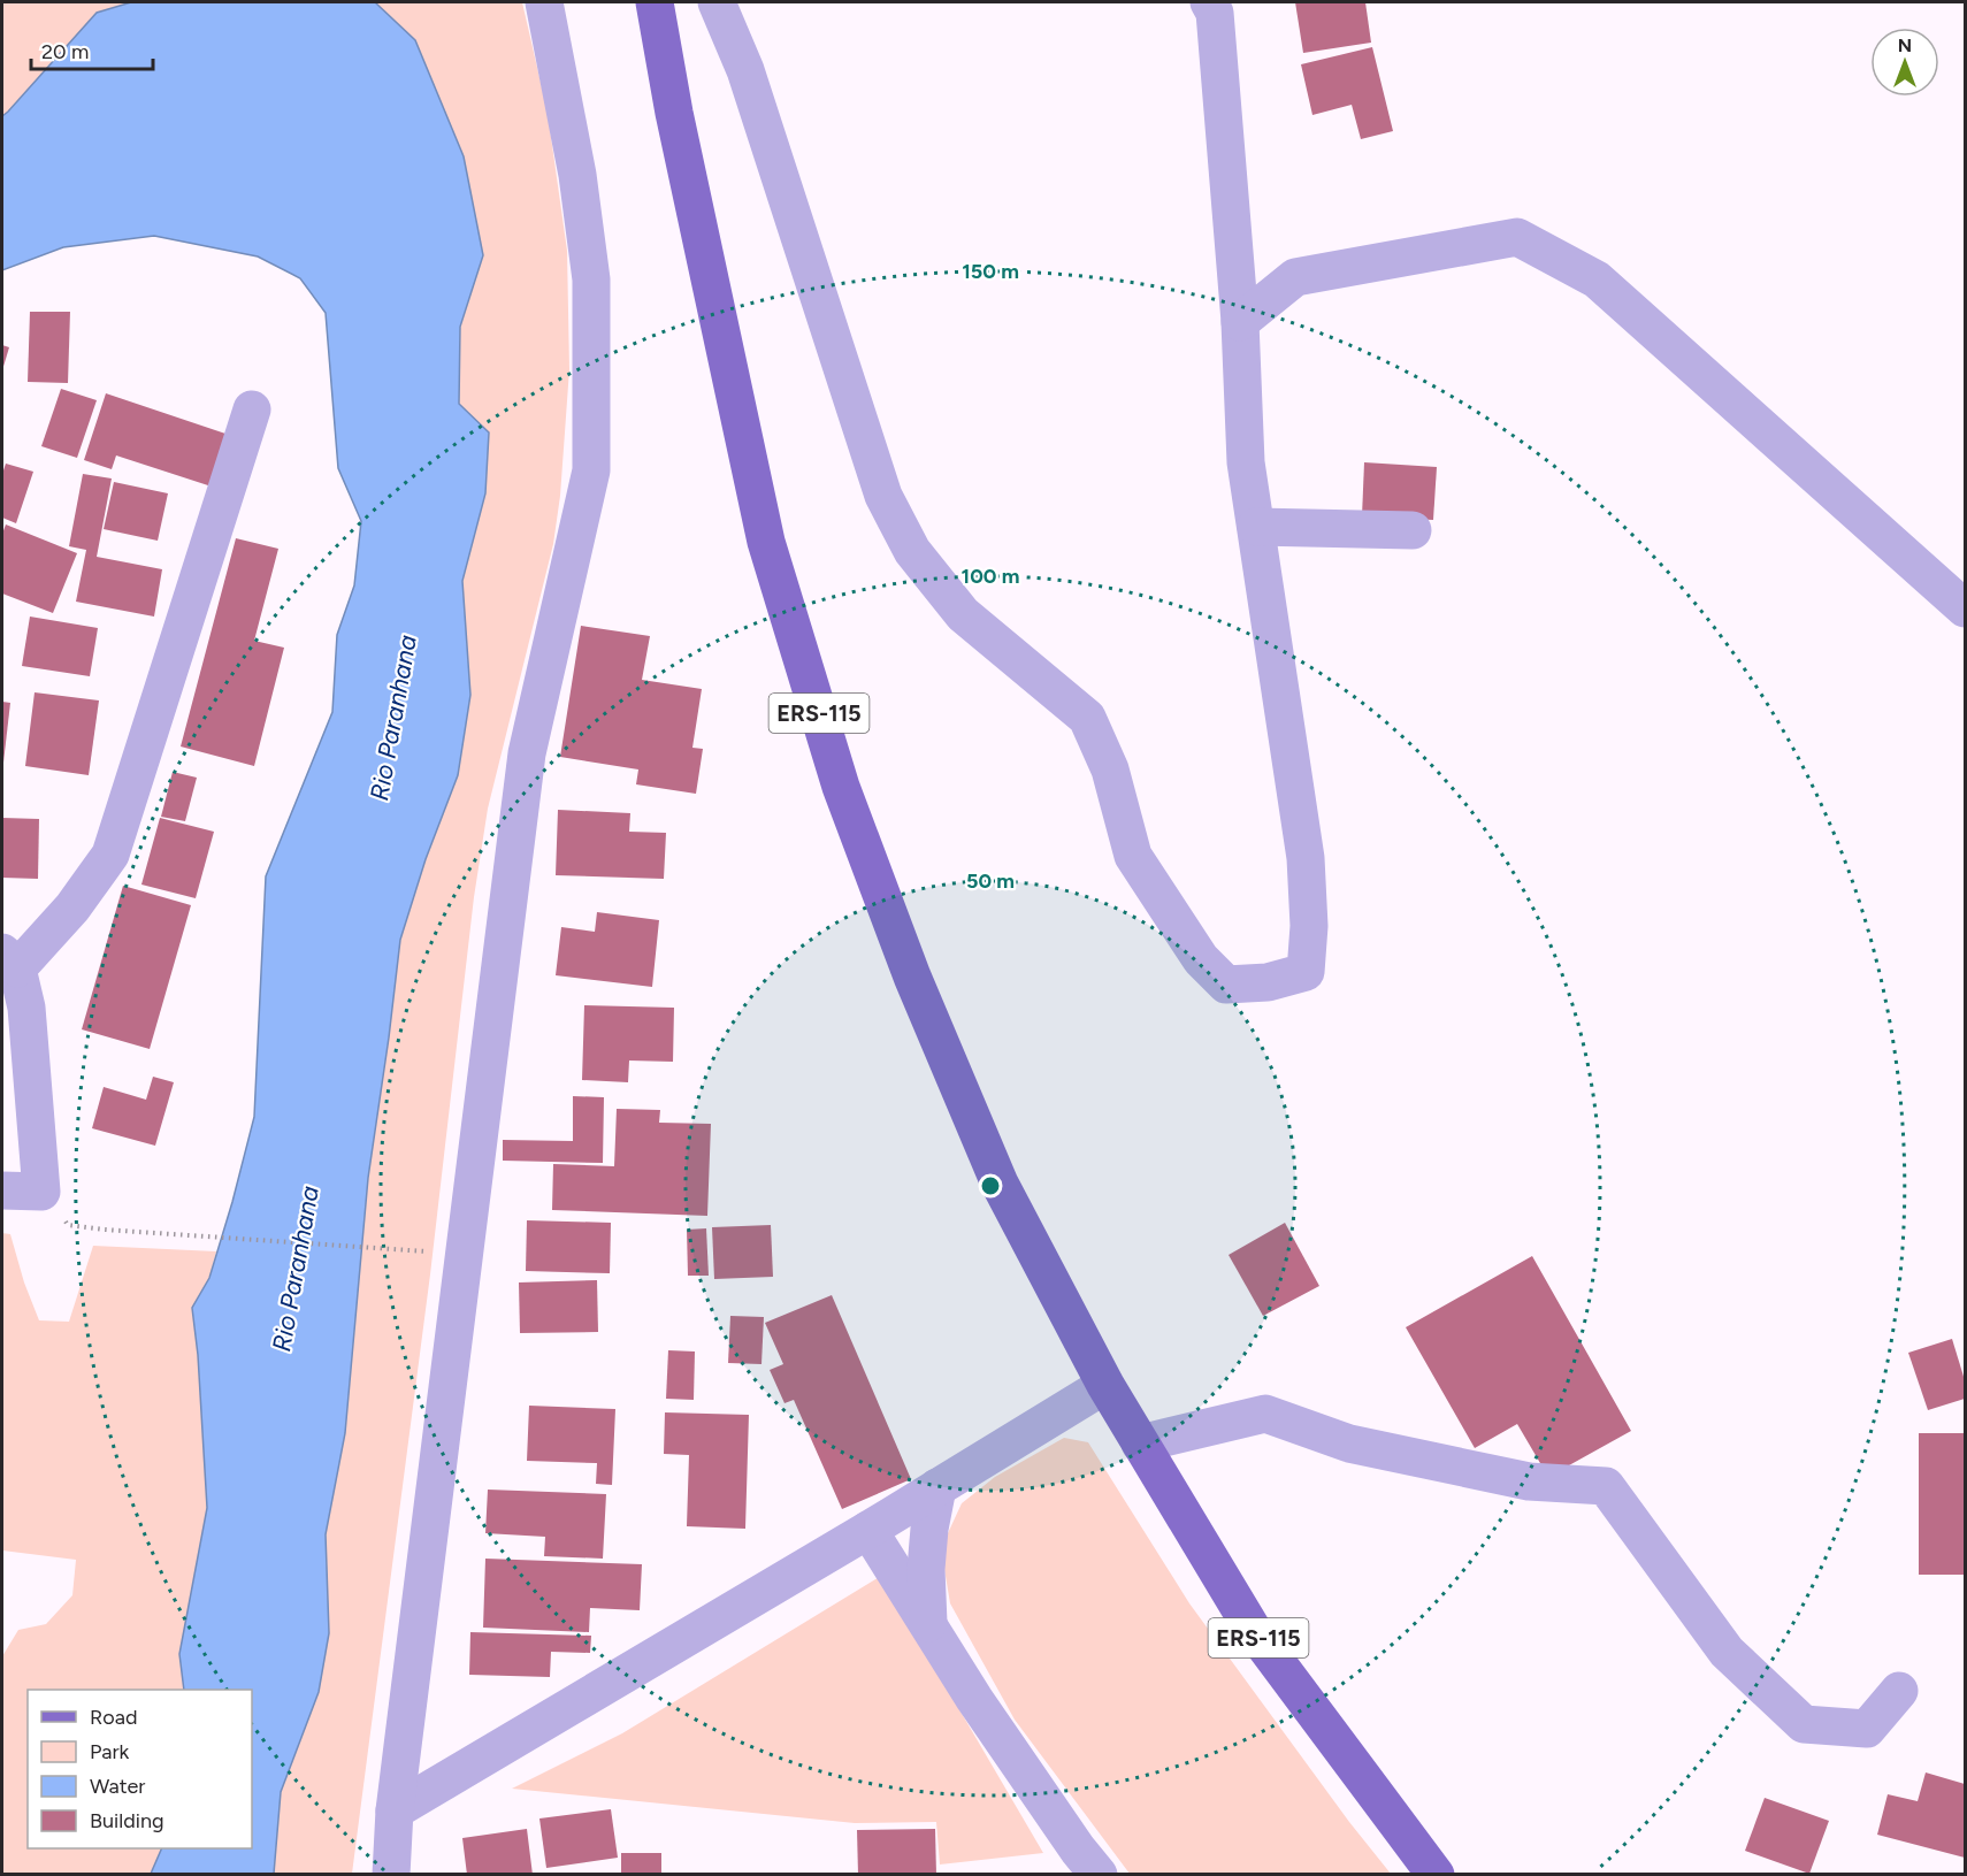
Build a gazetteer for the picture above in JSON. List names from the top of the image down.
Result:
{
  "streets": {
    "main road": ["ERS-115"]
  },
  "water": ["Rio Paranhana"],
  "legend": [
    "Road",
    "Park",
    "Water",
    "Building"
  ],
  "scale_bar": "20 m",
  "north": "top",
  "rings": ["150 m", "100 m", "50 m"]
}
